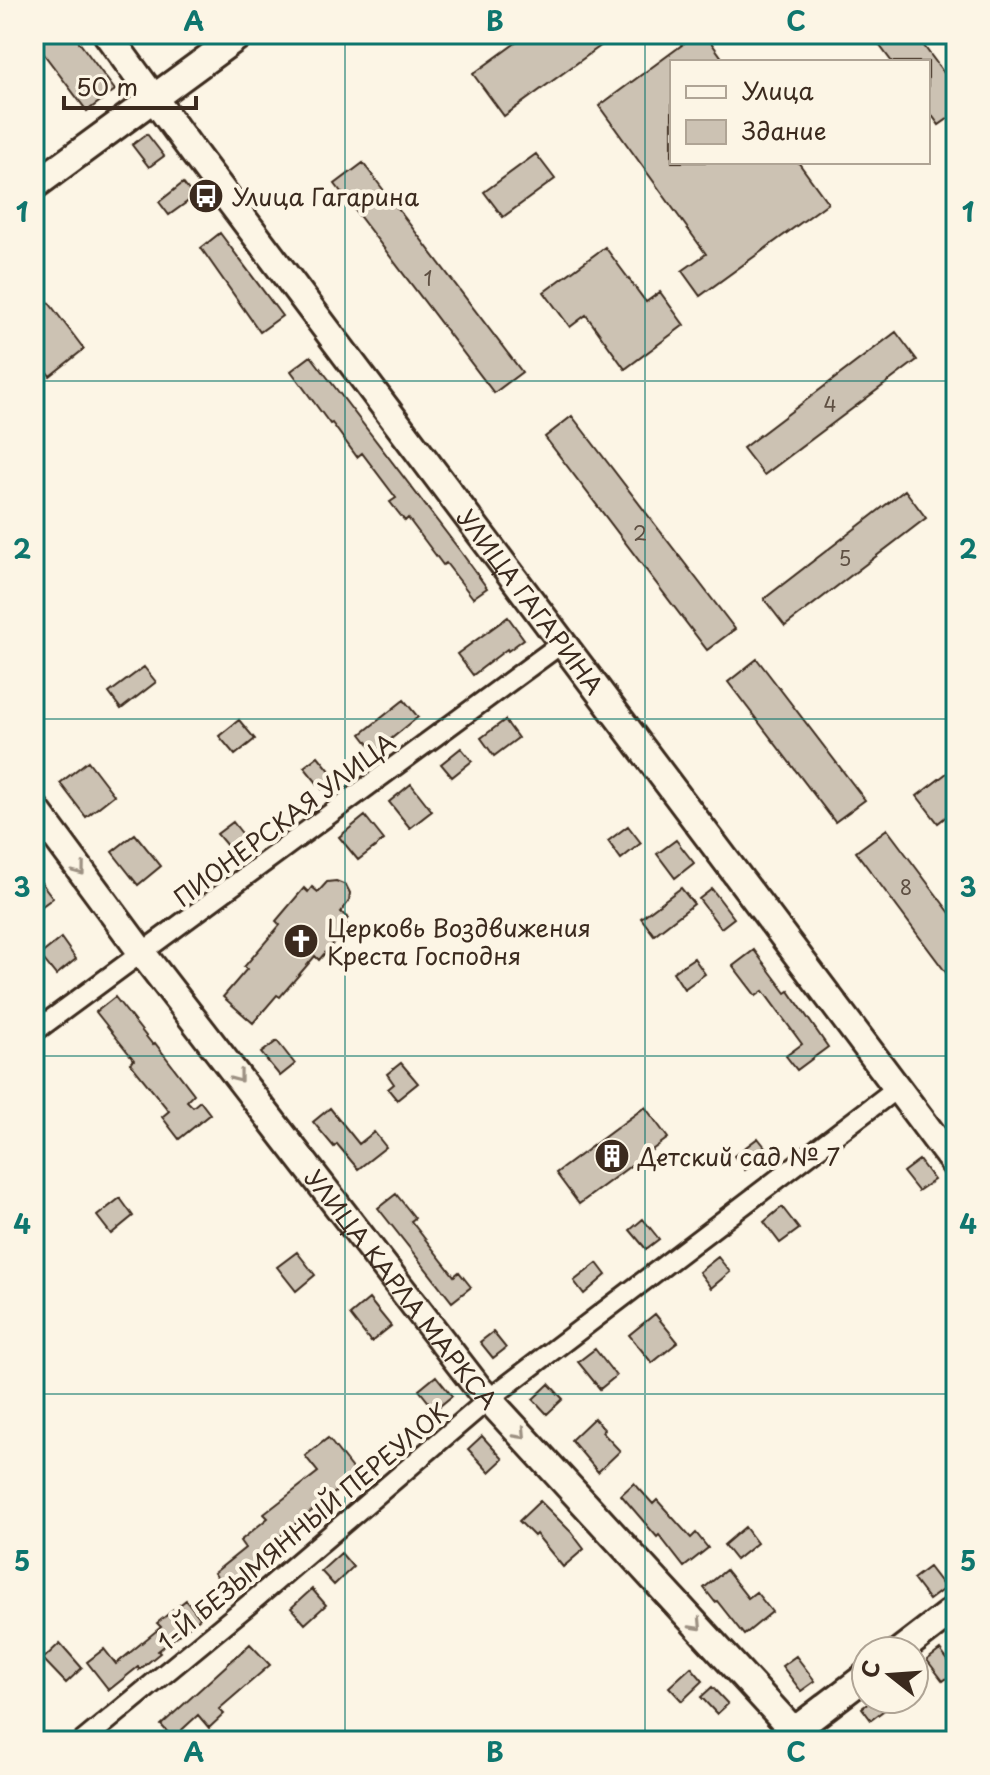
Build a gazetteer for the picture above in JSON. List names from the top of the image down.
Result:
{
  "streets": {
    "main road": ["УЛИЦА ГАГАРИНА", "УЛИЦА КАРЛА МАРКСА"],
    "street": ["ПИОНЕРСКАЯ УЛИЦА", "1-Й БЕЗЫМЯННЫЙ ПЕРЕУЛОК"]
  },
  "crossings": [
    ["УЛИЦА ГАГАРИНА", "ПИОНЕРСКАЯ УЛИЦА"],
    ["УЛИЦА ГАГАРИНА", "1-Й БЕЗЫМЯННЫЙ ПЕРЕУЛОК"],
    ["ПИОНЕРСКАЯ УЛИЦА", "УЛИЦА КАРЛА МАРКСА"],
    ["УЛИЦА КАРЛА МАРКСА", "1-Й БЕЗЫМЯННЫЙ ПЕРЕУЛОК"]
  ],
  "one_way": ["УЛИЦА КАРЛА МАРКСА"],
  "places": {
    "bus stop": ["Улица Гагарина"],
    "church": ["Церковь Воздвижения Креста Господня"],
    "building": ["Детский сад № 7"]
  },
  "house_numbers": [
    "1",
    "4",
    "2",
    "5",
    "8"
  ],
  "legend": ["Улица", "Здание"],
  "scale_bar": "50 m",
  "north": "left",
  "grid": {
    "columns": ["A", "B", "C"],
    "rows": [
      "1",
      "2",
      "3",
      "4",
      "5"
    ]
  }
}
